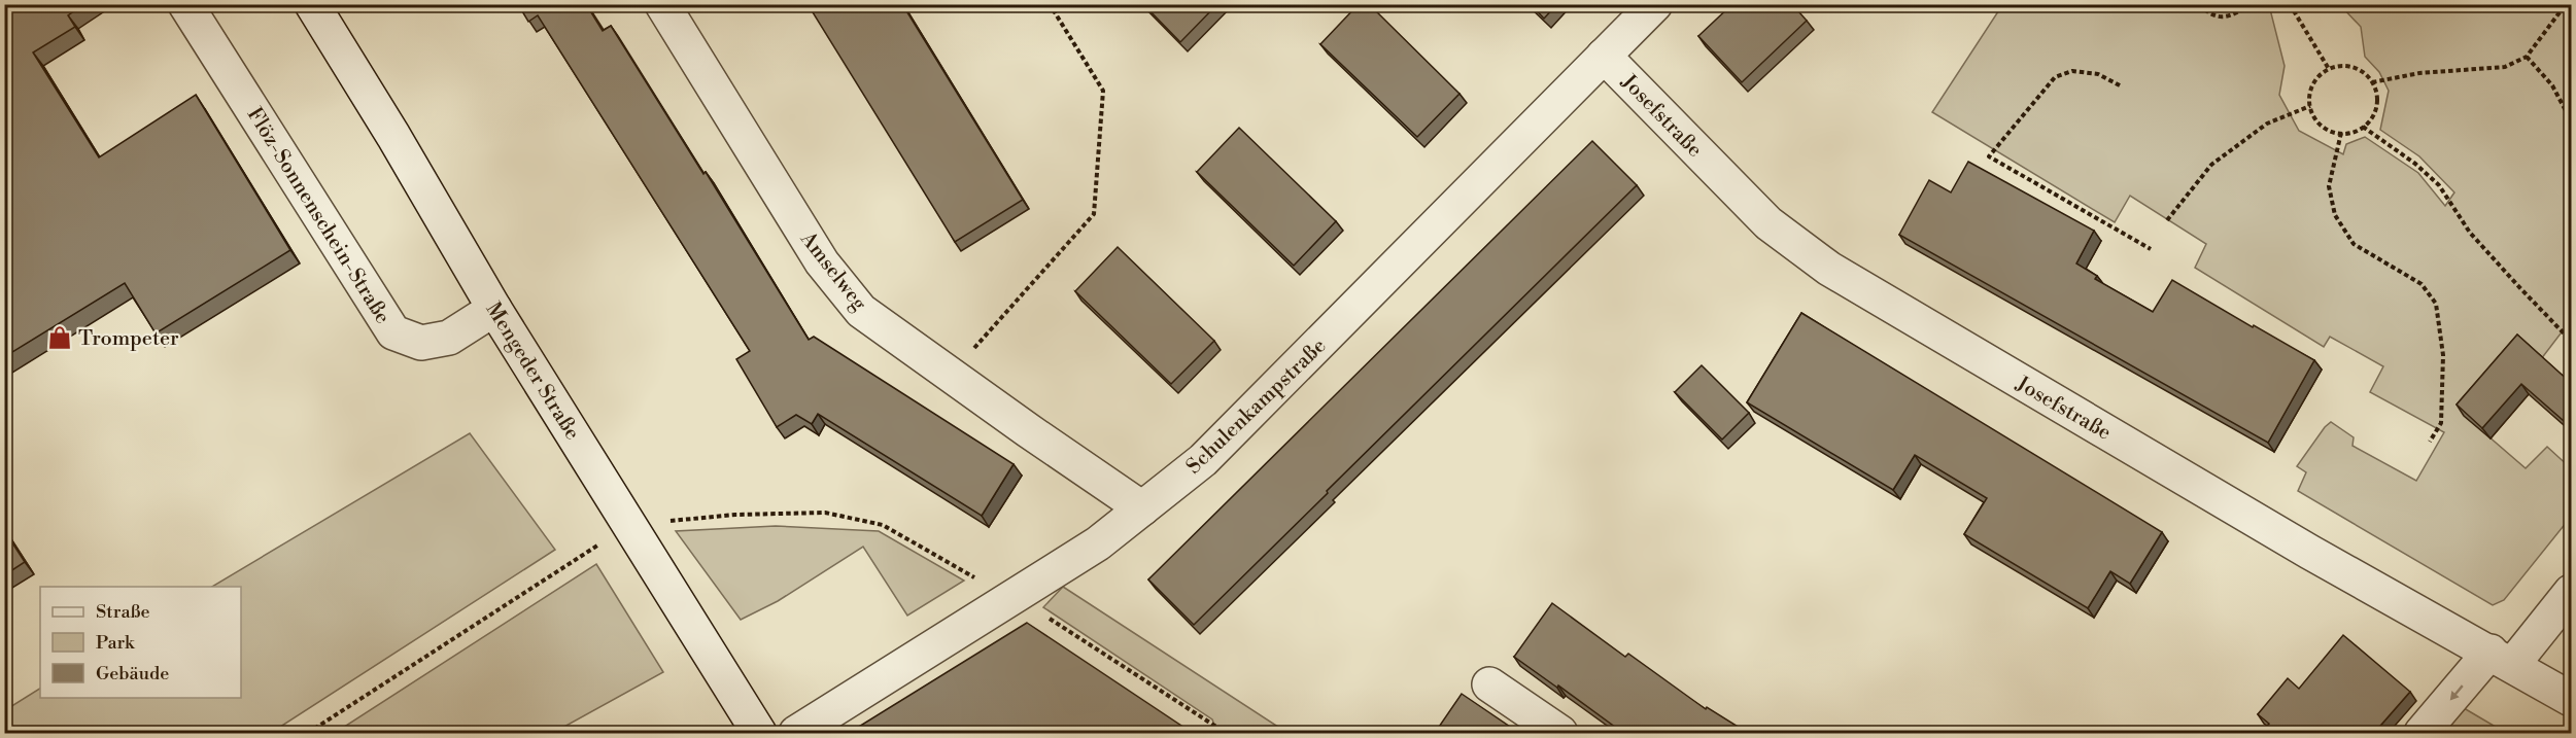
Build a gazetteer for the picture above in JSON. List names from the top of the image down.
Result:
{
  "streets": {
    "street": [
      "Josefstraße",
      "Flöz-Sonnenschein-Straße",
      "Amselweg",
      "Mengeder Straße",
      "Schulenkampstraße"
    ]
  },
  "crossings": [
    ["Josefstraße", "Schulenkampstraße"],
    ["Flöz-Sonnenschein-Straße", "Mengeder Straße"],
    ["Amselweg", "Schulenkampstraße"]
  ],
  "places": {
    "shop": ["Trompeter"]
  },
  "legend": ["Straße", "Park", "Gebäude"]
}
